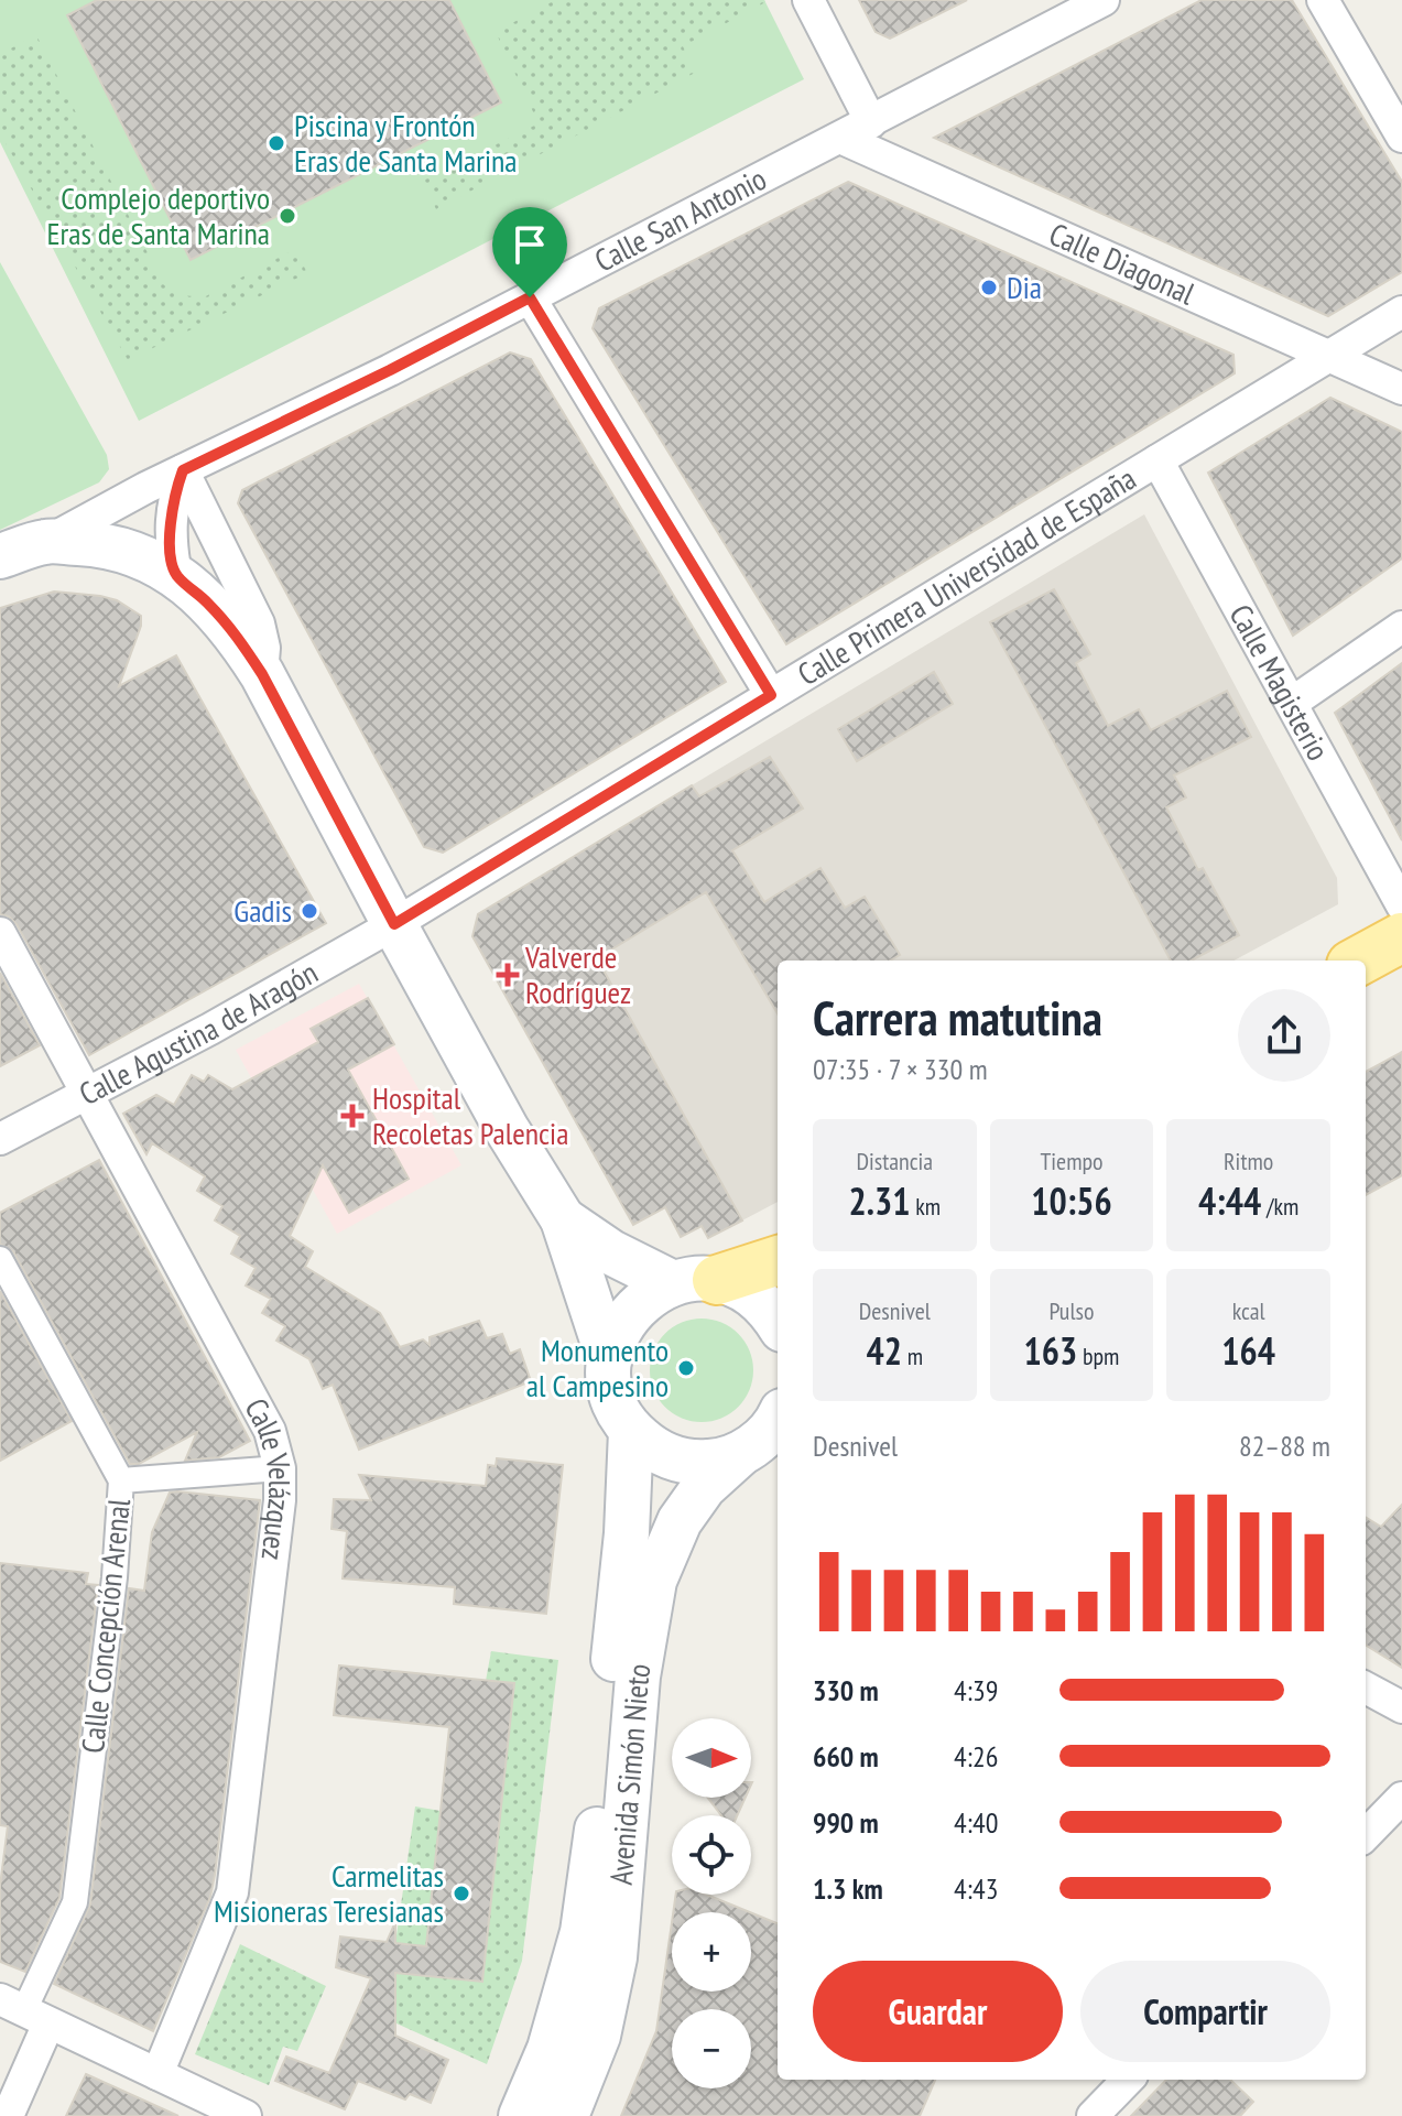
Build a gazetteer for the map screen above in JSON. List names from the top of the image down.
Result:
{
  "streets": {
    "main road": ["Avenida Simón Nieto"],
    "street": [
      "Calle San Antonio",
      "Calle Diagonal",
      "Calle Primera Universidad de España",
      "Calle Magisterio",
      "Calle Agustina de Aragón",
      "Calle Velázquez",
      "Calle Concepción Arenal"
    ]
  },
  "crossings": [
    ["Calle San Antonio", "Calle Diagonal"],
    ["Calle Diagonal", "Calle Primera Universidad de España"],
    ["Calle Primera Universidad de España", "Calle Magisterio"],
    ["Calle Primera Universidad de España", "Calle Agustina de Aragón"],
    ["Calle Agustina de Aragón", "Calle Velázquez"]
  ],
  "places": {
    "other": [
      "Piscina y Frontón Eras de Santa Marina",
      "Complejo deportivo Eras de Santa Marina",
      "Dia",
      "Gadis",
      "Monumento al Campesino",
      "Carmelitas Misioneras Teresianas"
    ],
    "health": ["Valverde Rodríguez", "Hospital Recoletas Palencia"]
  },
  "north": "right",
  "page": {
    "heading": ["Carrera matutina", "07:35 · 7 × 330 m"],
    "stats": [
      ["Distancia", "2.31 km"],
      ["Tiempo", "10:56"],
      ["Ritmo", "4:44 /km"],
      ["Desnivel", "42 m"],
      ["Pulso", "163 bpm"],
      ["kcal", "164"]
    ],
    "chart": ["Desnivel", "82–88 m"],
    "list": [
      {
        "name": "330 m",
        "note": "4:39"
      },
      {
        "name": "660 m",
        "note": "4:26"
      },
      {
        "name": "990 m",
        "note": "4:40"
      },
      {
        "name": "1.3 km",
        "note": "4:43"
      }
    ],
    "map_buttons": ["+", "−"],
    "buttons": ["Guardar", "Compartir"]
  }
}
